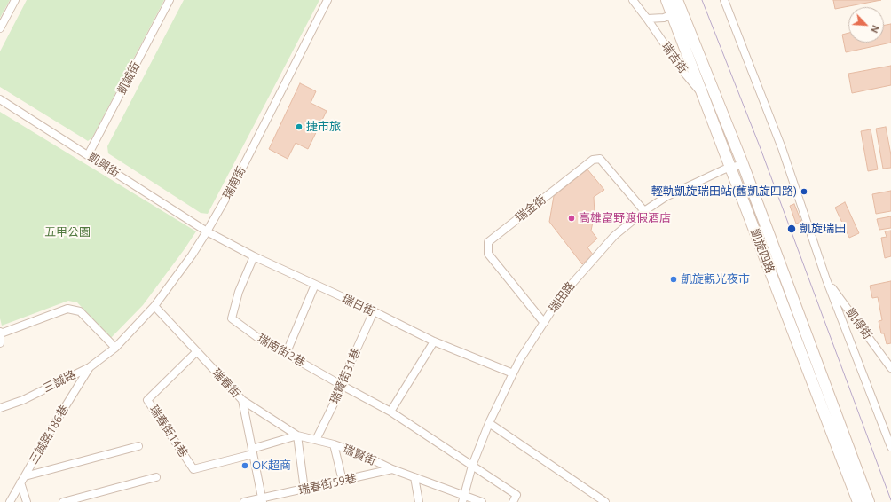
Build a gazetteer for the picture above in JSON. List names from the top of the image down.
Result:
{
  "streets": {
    "street": [
      "瑞吉街",
      "凱誠街",
      "凱興街",
      "瑞南街",
      "瑞金街",
      "凱旋四路",
      "瑞田路",
      "瑞日街",
      "凱得街",
      "瑞南街2巷",
      "瑞賢街31巷",
      "三誠路",
      "瑞春街",
      "瑞春街14巷",
      "三誠路186巷",
      "瑞賢街",
      "瑞春街59巷"
    ]
  },
  "crossings": [
    ["瑞吉街", "凱旋四路"],
    ["凱誠街", "凱興街"],
    ["凱興街", "瑞南街"],
    ["凱興街", "瑞日街"],
    ["瑞南街", "瑞日街"],
    ["瑞南街", "三誠路"],
    ["瑞南街", "瑞春街"],
    ["瑞金街", "瑞田路"],
    ["凱旋四路", "瑞田路"],
    ["瑞田路", "瑞日街"],
    ["瑞田路", "瑞南街2巷"],
    ["瑞田路", "瑞賢街"],
    ["瑞日街", "瑞南街2巷"],
    ["瑞日街", "瑞賢街31巷"],
    ["瑞南街2巷", "瑞賢街31巷"],
    ["瑞賢街31巷", "瑞賢街"],
    ["三誠路", "三誠路186巷"],
    ["瑞春街", "瑞春街14巷"],
    ["瑞春街", "瑞賢街"],
    ["瑞春街", "瑞春街59巷"],
    ["瑞賢街", "瑞春街59巷"]
  ],
  "parks": ["五甲公園"],
  "places": [
    "捷市旅",
    "輕軌凱旋瑞田站(舊凱旋四路)",
    "高雄富野渡假酒店",
    "凱旋瑞田",
    "凱旋觀光夜市",
    "OK超商"
  ],
  "north": "bottom right"
}
